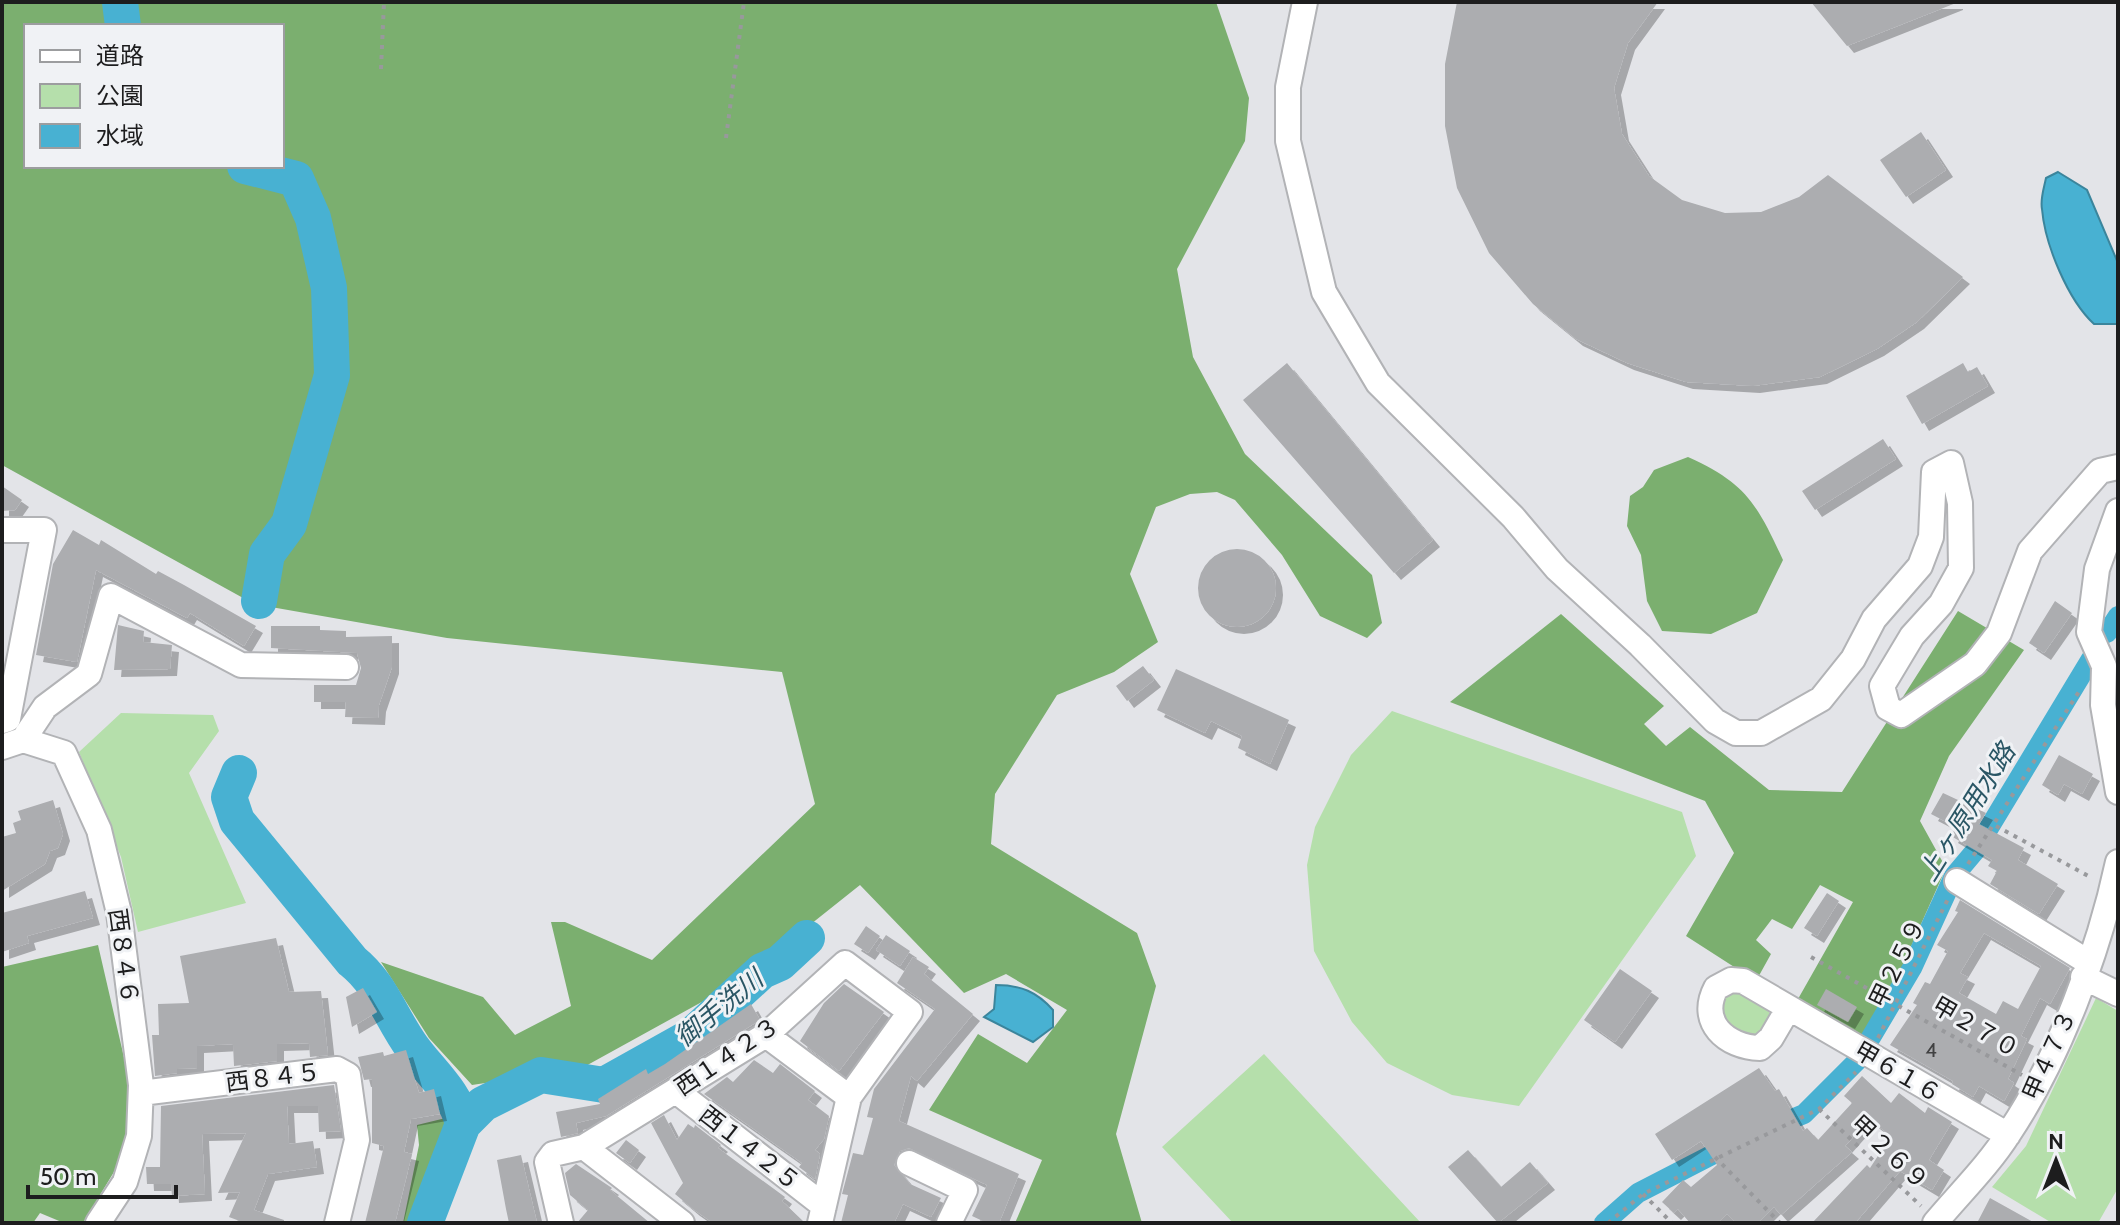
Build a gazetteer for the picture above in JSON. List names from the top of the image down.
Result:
{
  "streets": {
    "street": [
      "西８４６",
      "甲４７３",
      "西１４２３",
      "甲６１６",
      "西８４５",
      "西１４２５"
    ],
    "path": ["甲２５９", "甲２７０", "甲２６９"]
  },
  "crossings": [
    ["西８４６", "西８４５"],
    ["甲２５９", "甲２７０"],
    ["甲２５９", "甲６１６"],
    ["甲２５９", "甲２６９"],
    ["甲２７０", "甲４７３"],
    ["甲４７３", "甲６１６"],
    ["甲４７３", "甲２６９"],
    ["西１４２３", "西１４２５"]
  ],
  "water": ["上ヶ原用水路", "御手洗川"],
  "house_numbers": ["4"],
  "legend": ["道路", "公園", "水域"],
  "scale_bar": "50 m",
  "north": "top"
}
